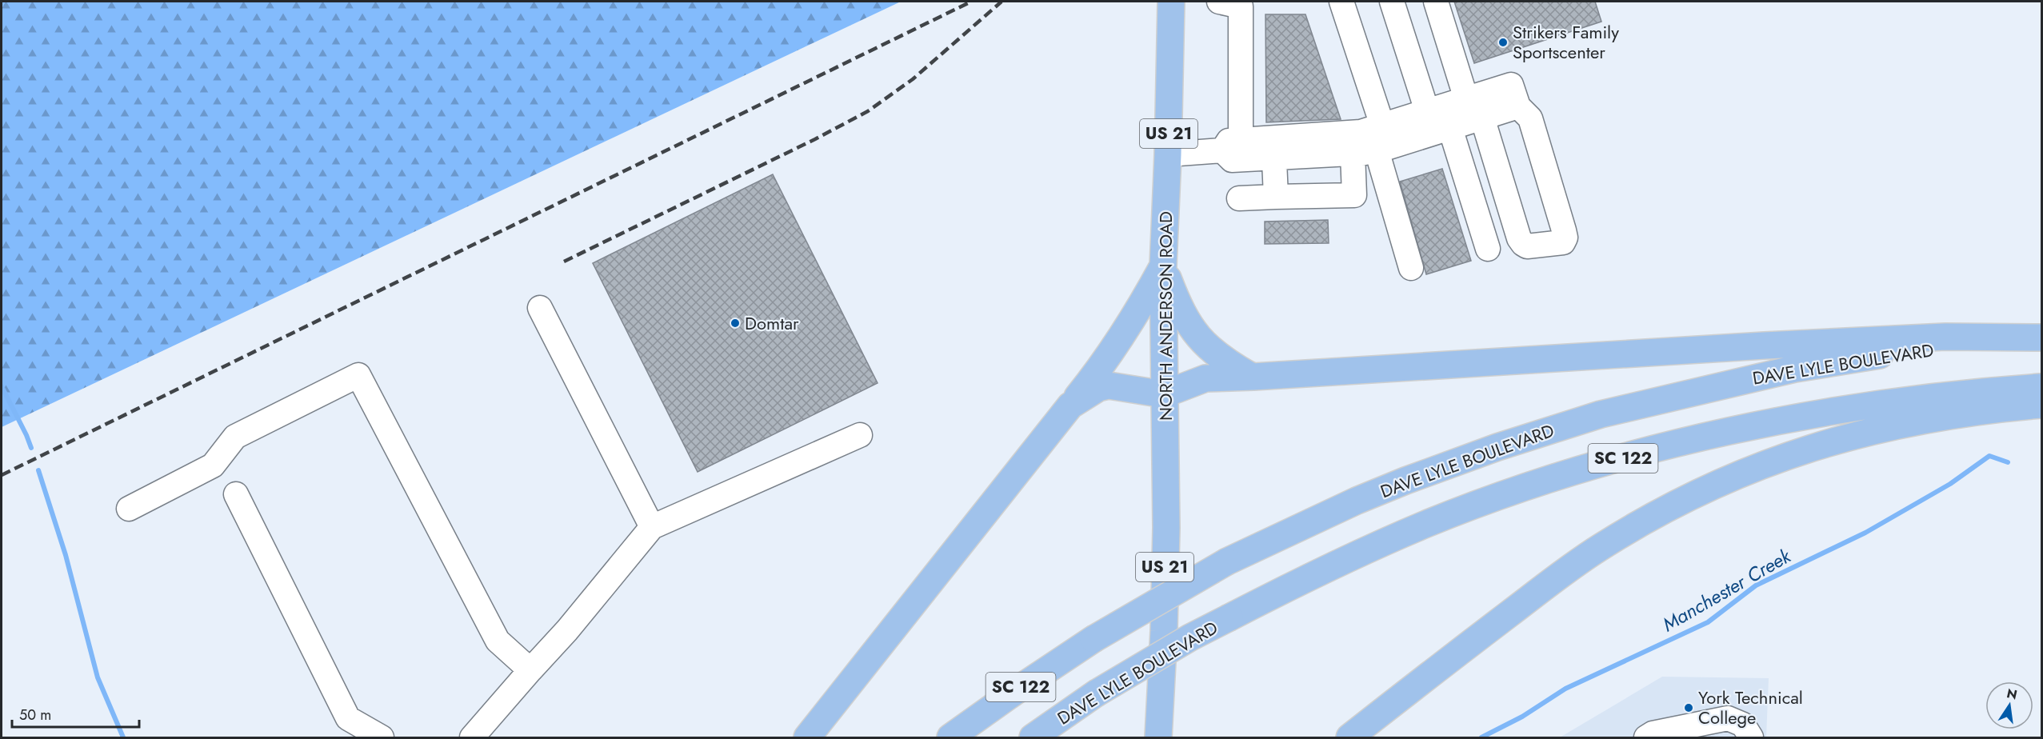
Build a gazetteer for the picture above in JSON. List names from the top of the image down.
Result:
{
  "streets": {
    "main road": [
      "US 21",
      "NORTH ANDERSON ROAD",
      "DAVE LYLE BOULEVARD",
      "SC 122"
    ]
  },
  "water": ["Manchester Creek"],
  "places": ["Strikers Family Sportscenter", "Domtar", "York Technical College"],
  "scale_bar": "50 m",
  "north": "top"
}
